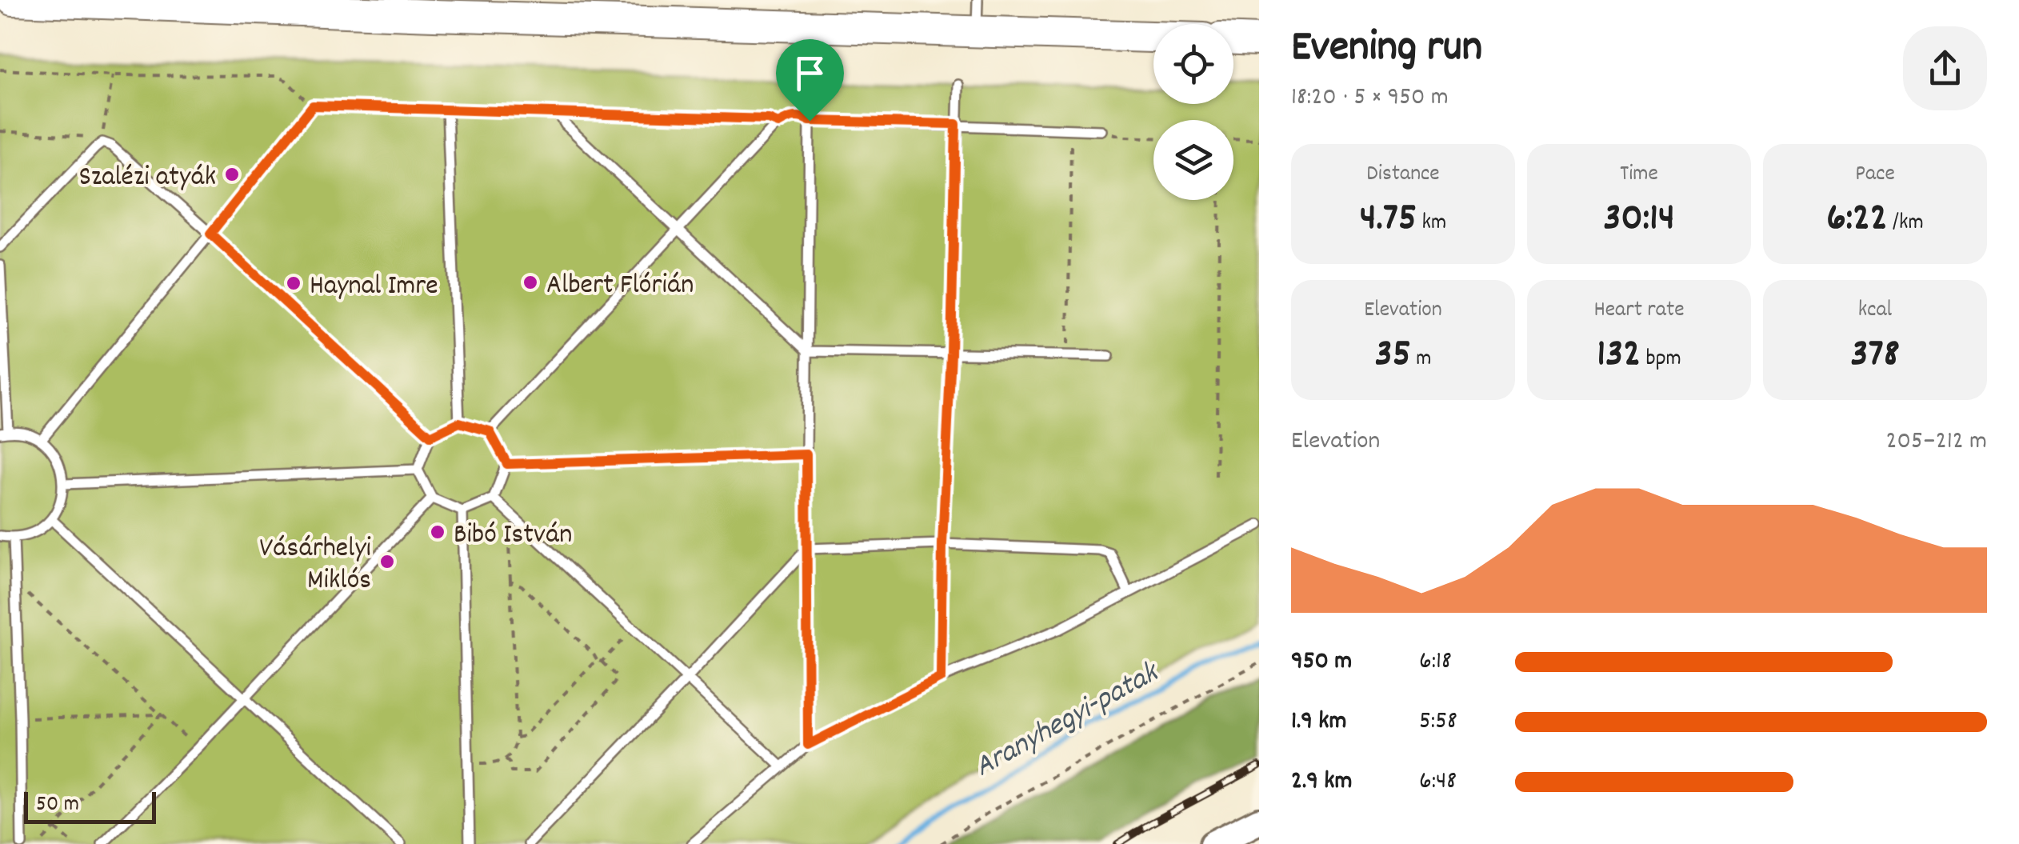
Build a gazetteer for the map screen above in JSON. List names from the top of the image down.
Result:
{
  "water": ["Aranyhegyi-patak"],
  "places": [
    "Szalézi atyák",
    "Albert Flórián",
    "Haynal Imre",
    "Bibó István",
    "Vásárhelyi Miklós"
  ],
  "scale_bar": "50 m",
  "page": {
    "heading": ["Evening run", "18:20 · 5 × 950 m"],
    "stats": [
      ["Distance", "4.75 km"],
      ["Time", "30:14"],
      ["Pace", "6:22 /km"],
      ["Elevation", "35 m"],
      ["Heart rate", "132 bpm"],
      ["kcal", "378"]
    ],
    "chart": ["Elevation", "205–212 m"],
    "list": [
      {
        "name": "950 m",
        "note": "6:18"
      },
      {
        "name": "1.9 km",
        "note": "5:58"
      },
      {
        "name": "2.9 km",
        "note": "6:48"
      }
    ],
    "scale": "50 m"
  }
}
